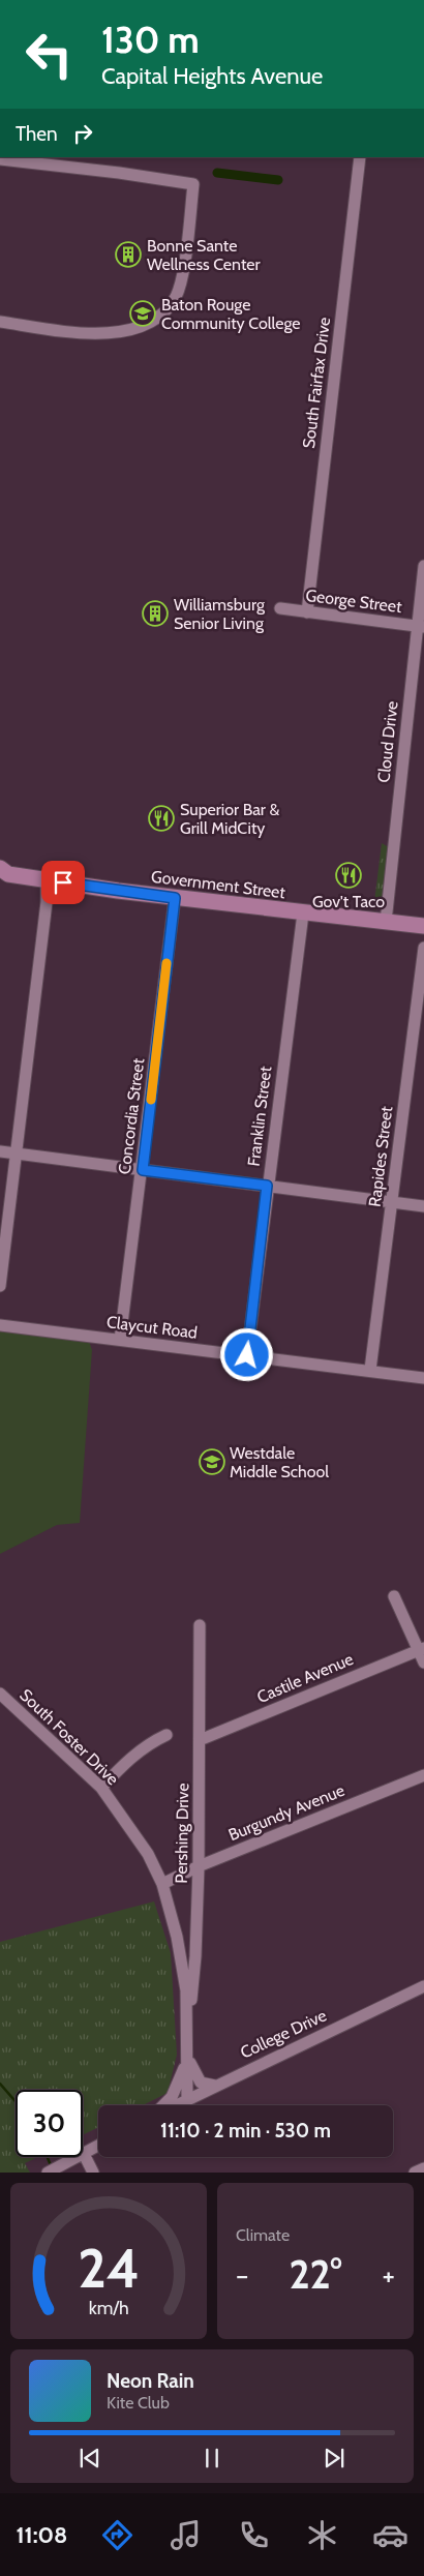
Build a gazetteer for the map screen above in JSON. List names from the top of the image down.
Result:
{
  "streets": {
    "main road": ["Government Street"],
    "street": [
      "South Fairfax Drive",
      "George Street",
      "Cloud Drive",
      "Concordia Street",
      "Franklin Street",
      "Rapides Street",
      "Claycut Road",
      "Castile Avenue",
      "South Foster Drive",
      "Burgundy Avenue",
      "Pershing Drive",
      "College Drive"
    ]
  },
  "crossings": [
    ["South Fairfax Drive", "George Street"],
    ["George Street", "Cloud Drive"],
    ["Cloud Drive", "Government Street"],
    ["Government Street", "Concordia Street"],
    ["Government Street", "Franklin Street"],
    ["Concordia Street", "Claycut Road"],
    ["Franklin Street", "Claycut Road"],
    ["Rapides Street", "Claycut Road"],
    ["Castile Avenue", "Pershing Drive"],
    ["South Foster Drive", "Burgundy Avenue"],
    ["South Foster Drive", "Pershing Drive"],
    ["South Foster Drive", "College Drive"],
    ["Burgundy Avenue", "Pershing Drive"]
  ],
  "places": {
    "building": ["Bonne Sante Wellness Center", "Williamsburg Senior Living"],
    "school or university": ["Baton Rouge Community College", "Westdale Middle School"],
    "restaurant": ["Superior Bar & Grill MidCity", "Gov't Taco"]
  },
  "page": {
    "turn": ["130 m", "Capital Heights Avenue"],
    "then": "Then",
    "limit": "30",
    "trip": "11:10 · 2 min · 530 m",
    "tile": "Climate",
    "heat": ["−", "22°", "+"],
    "song": ["Neon Rain", "Kite Club"],
    "tabs": "11:08",
    "gauge": ["24", "km/h"]
  }
}
